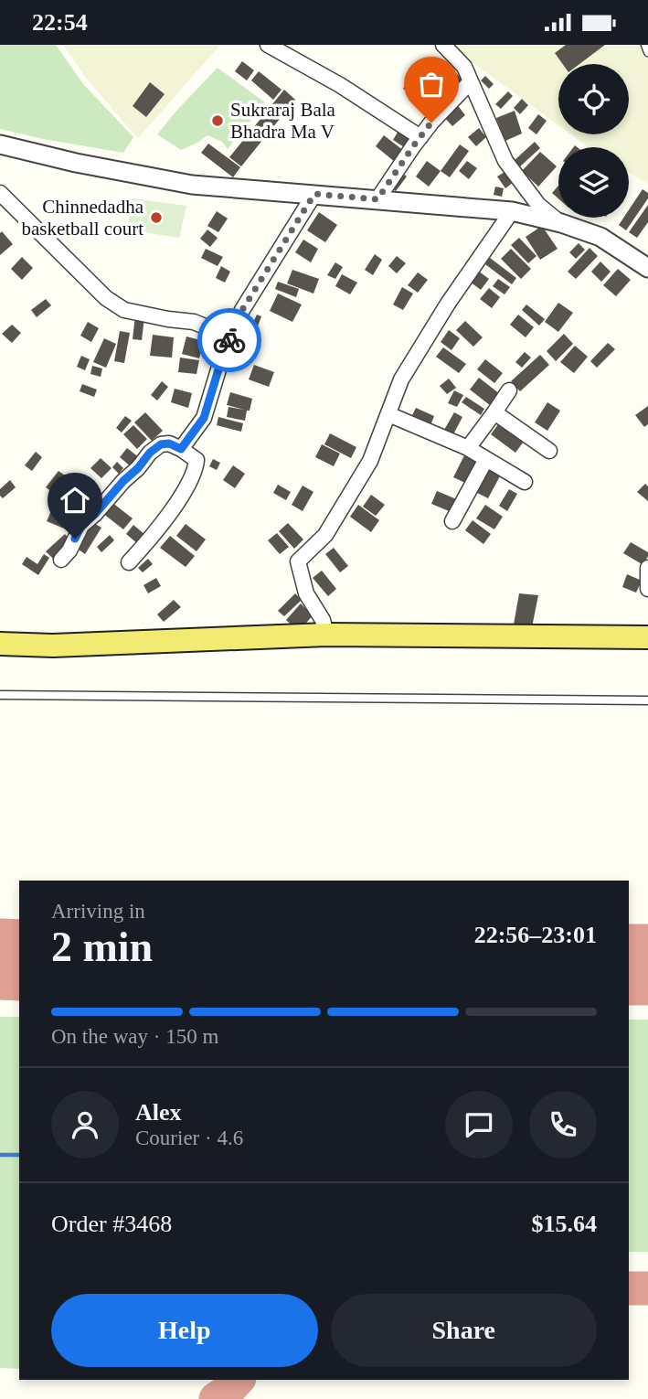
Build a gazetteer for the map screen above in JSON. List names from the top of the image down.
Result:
{
  "places": ["Sukraraj Bala Bhadra Ma V", "Chinnedadha basketball court"],
  "page": {
    "status": "22:54",
    "heading": ["2 min", "Arriving in", "22:56–23:01"],
    "panel": [
      "Alex",
      "Courier · 4.6",
      "Order #3468",
      "$15.64"
    ],
    "bar": "On the way · 150 m",
    "buttons": ["Help", "Share"]
  }
}
